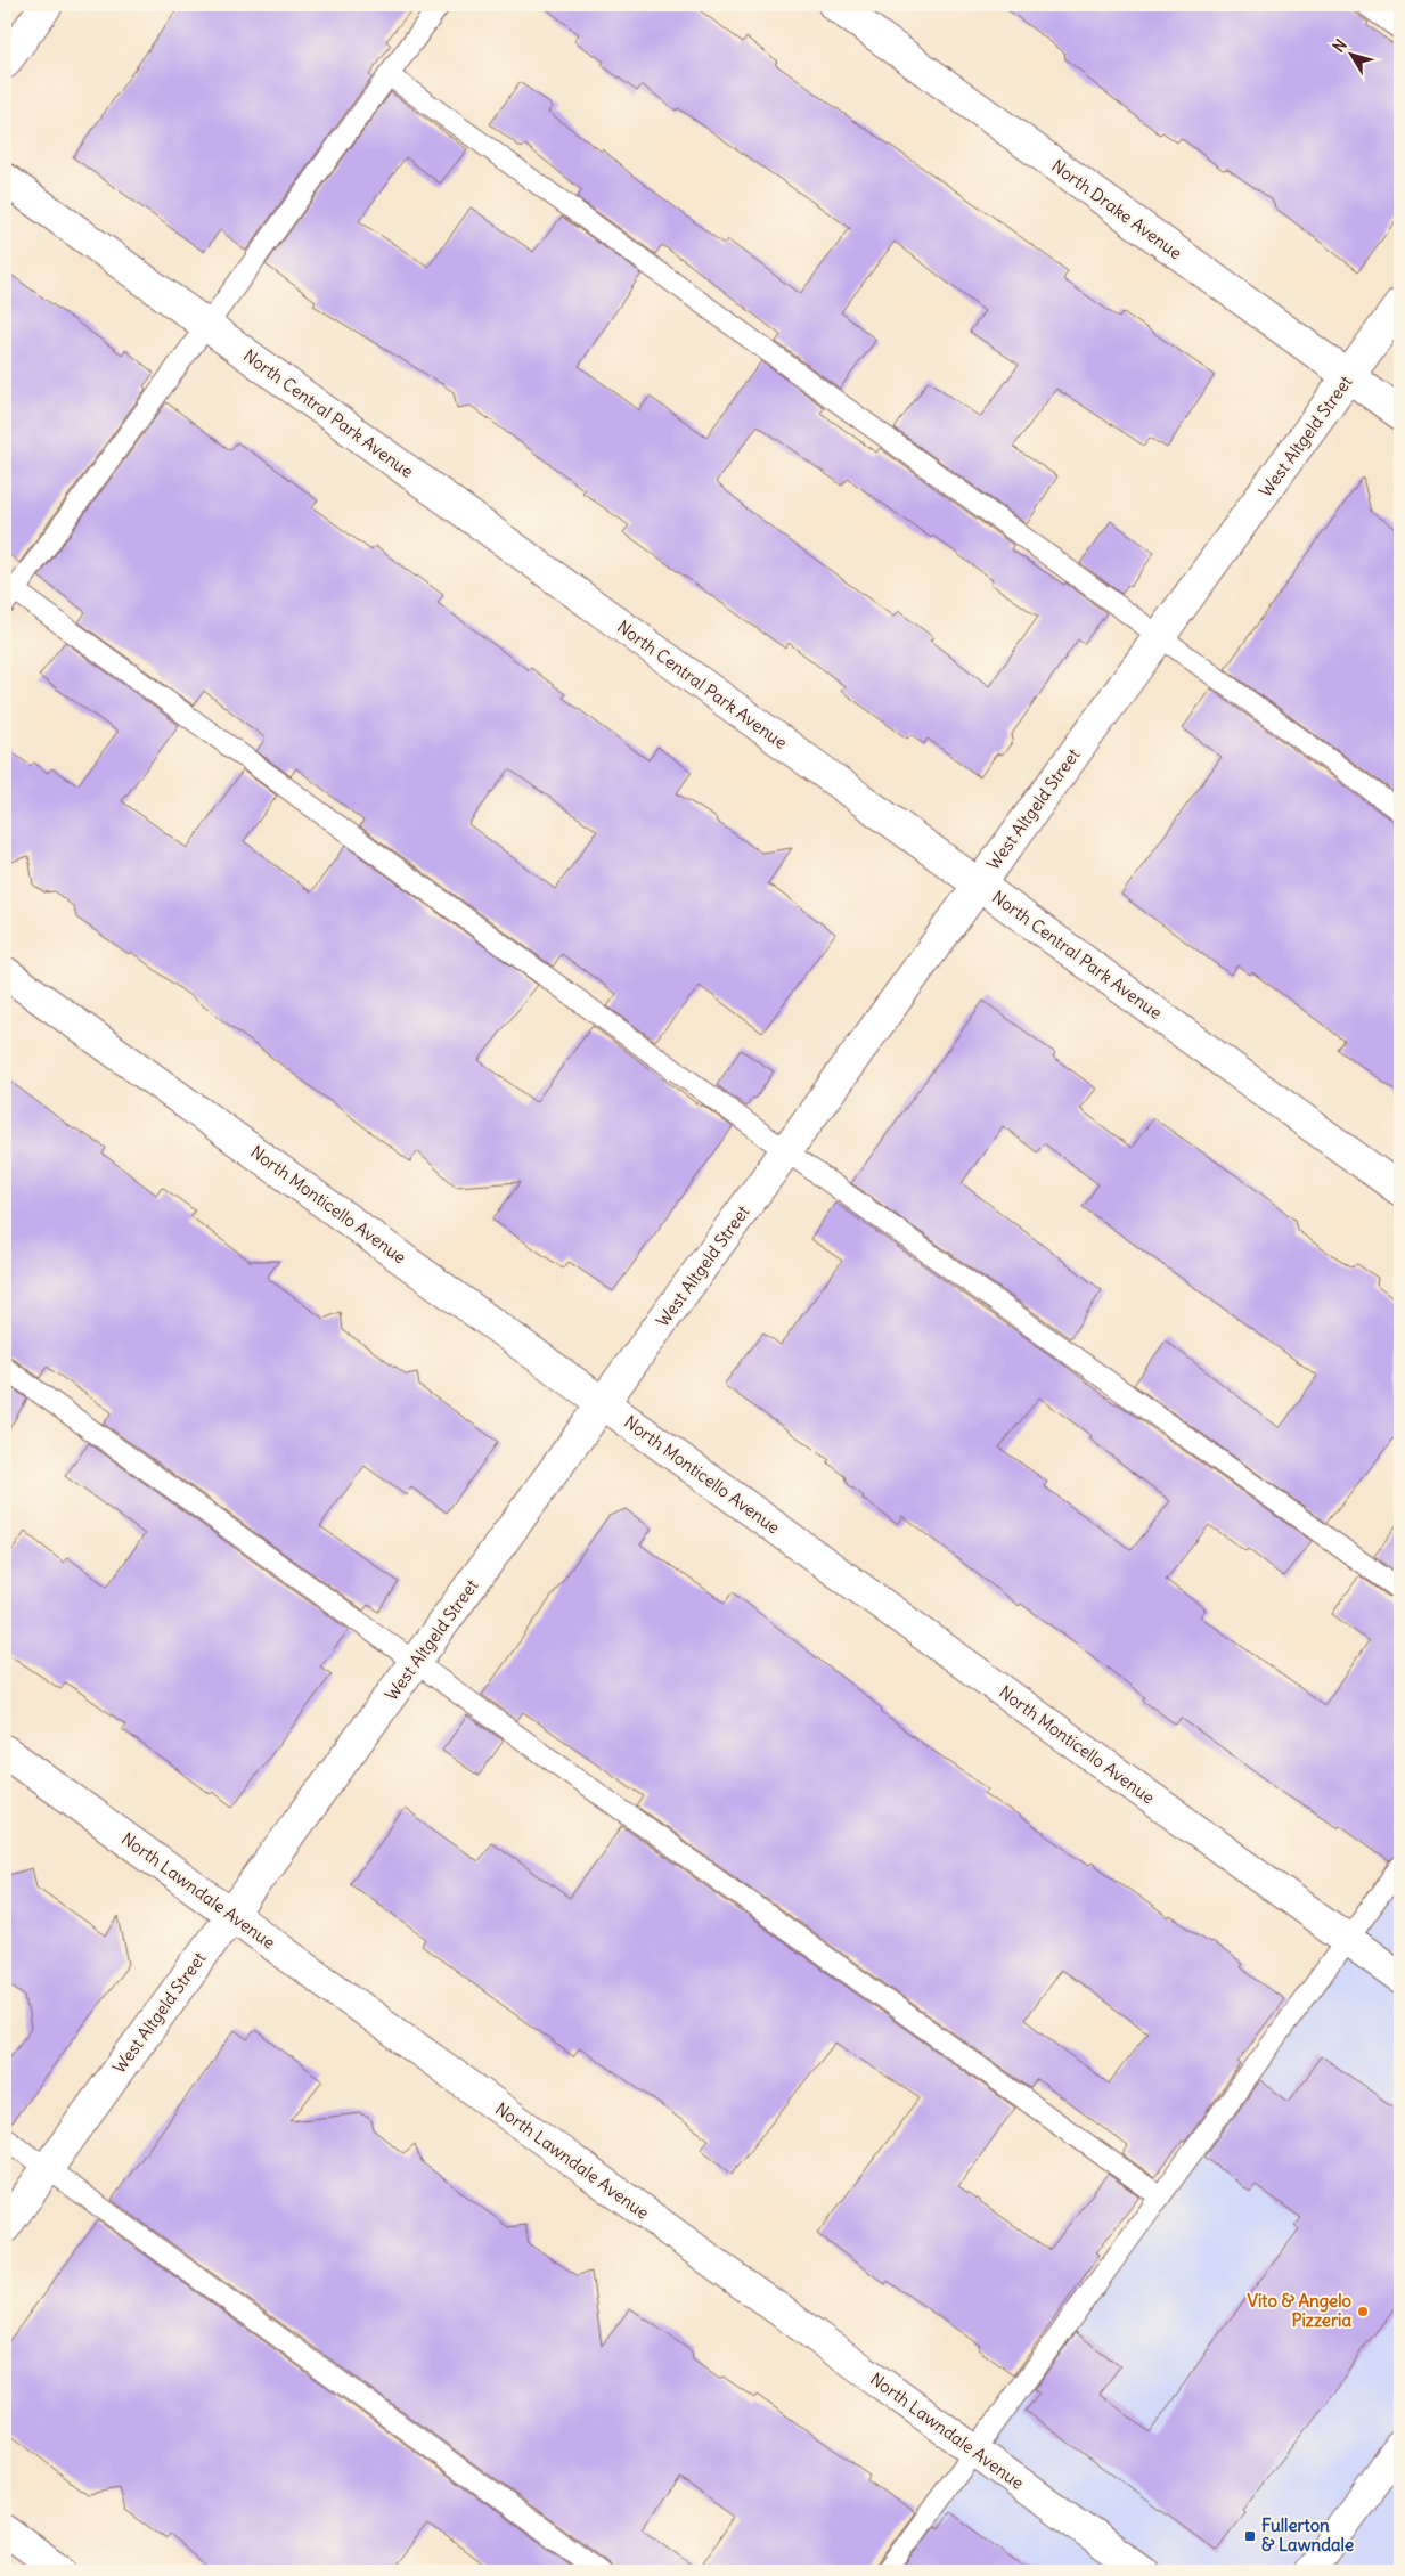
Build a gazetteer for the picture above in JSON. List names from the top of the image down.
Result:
{
  "streets": {
    "street": [
      "North Drake Avenue",
      "North Central Park Avenue",
      "West Altgeld Street",
      "North Monticello Avenue",
      "North Lawndale Avenue"
    ]
  },
  "crossings": [
    ["North Drake Avenue", "West Altgeld Street"],
    ["North Central Park Avenue", "West Altgeld Street"],
    ["West Altgeld Street", "North Monticello Avenue"],
    ["West Altgeld Street", "North Lawndale Avenue"]
  ],
  "places": {
    "other": ["Vito & Angelo Pizzeria"],
    "transit": ["Fullerton & Lawndale"]
  },
  "north": "top left"
}
